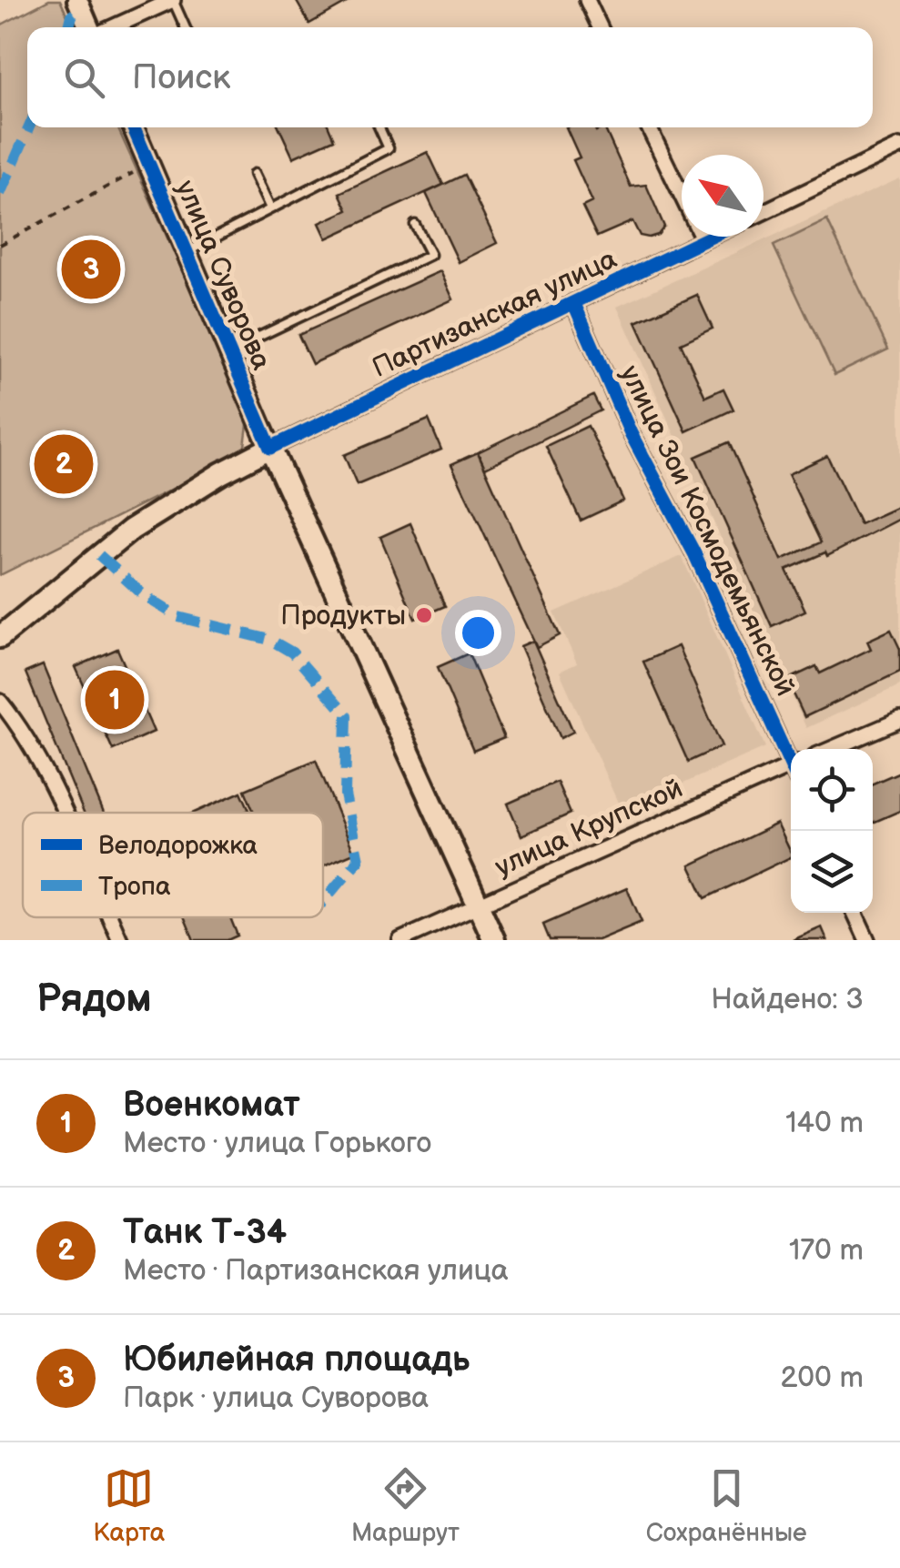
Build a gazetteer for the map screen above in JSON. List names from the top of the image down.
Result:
{
  "streets": {
    "main road": ["улица Суворова", "Партизанская улица"],
    "street": ["улица Зои Космодемьянской", "улица Крупской"]
  },
  "crossings": [
    ["улица Суворова", "Партизанская улица"],
    ["улица Суворова", "улица Крупской"],
    ["Партизанская улица", "улица Зои Космодемьянской"]
  ],
  "places": ["Продукты"],
  "legend": ["Велодорожка", "Тропа"],
  "north": "top left",
  "page": {
    "search": "Поиск",
    "pins": ["3", "2", "1"],
    "heading": ["Рядом", "Найдено: 3"],
    "list": [
      {
        "mark": "1",
        "name": "Военкомат",
        "note": "Место · улица Горького",
        "value": "140 m"
      },
      {
        "mark": "2",
        "name": "Танк Т-34",
        "note": "Место · Партизанская улица",
        "value": "170 m"
      },
      {
        "mark": "3",
        "name": "Юбилейная площадь",
        "note": "Парк · улица Суворова",
        "value": "200 m"
      }
    ],
    "nav": ["Карта", "Маршрут", "Сохранённые"]
  }
}
